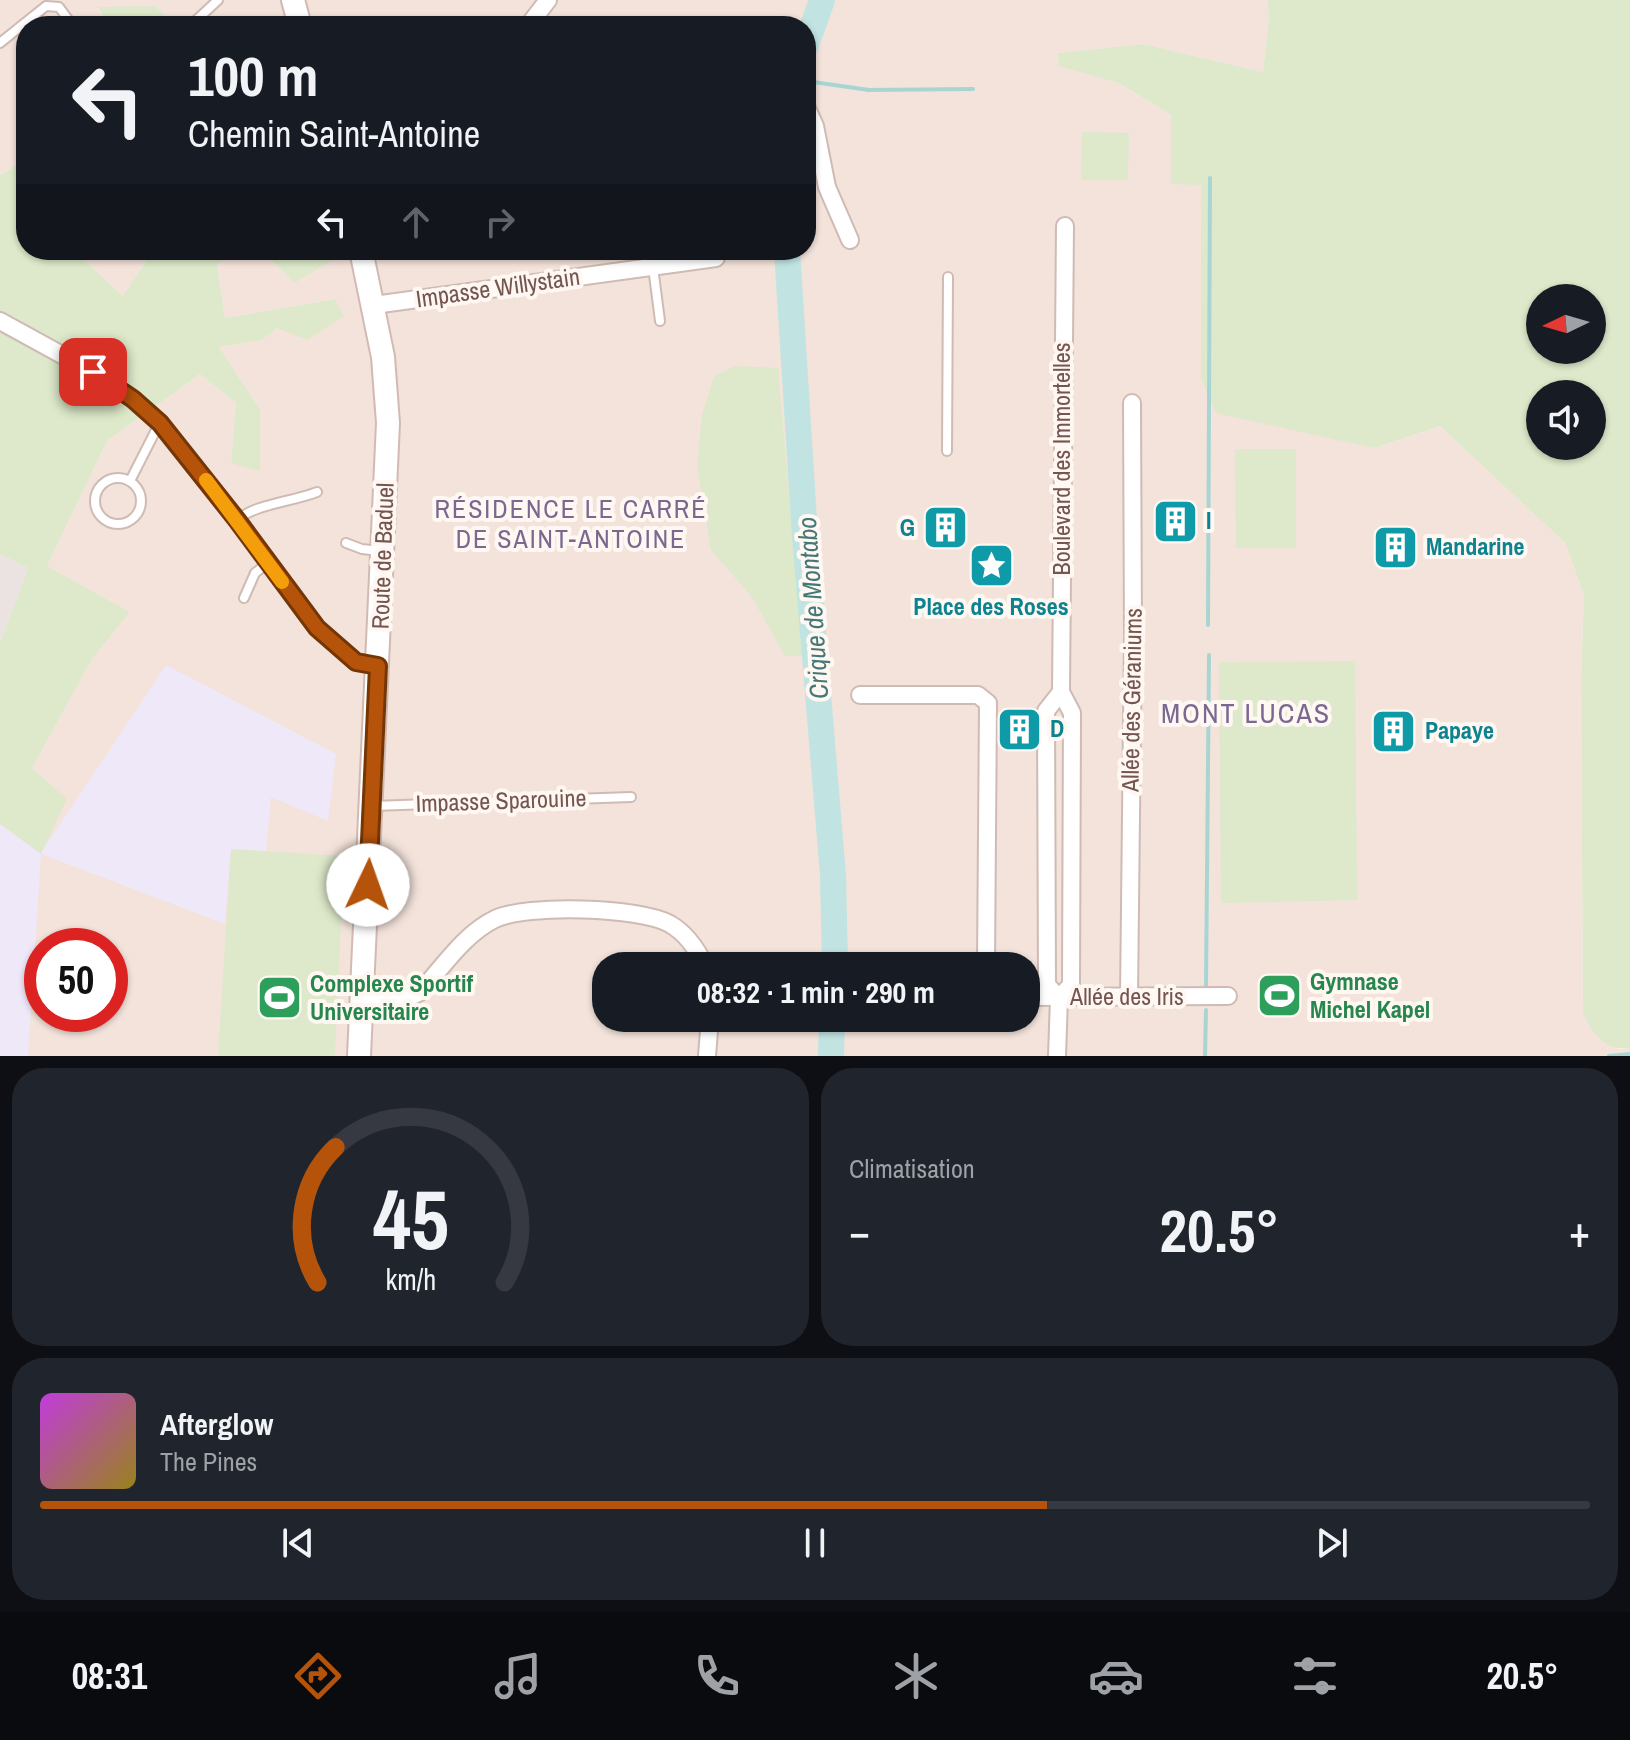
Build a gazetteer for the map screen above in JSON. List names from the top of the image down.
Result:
{
  "streets": {
    "main road": ["Route de Baduel"],
    "street": [
      "Impasse Willystain",
      "Boulevard des Immortelles",
      "Allée des Géraniums",
      "Allée des Iris"
    ],
    "lane": ["Impasse Sparouine"]
  },
  "crossings": [
    ["Impasse Willystain", "Route de Baduel"],
    ["Boulevard des Immortelles", "Allée des Iris"],
    ["Route de Baduel", "Impasse Sparouine"],
    ["Allée des Géraniums", "Allée des Iris"]
  ],
  "districts": ["RÉSIDENCE LE CARRÉ DE SAINT-ANTOINE", "MONT LUCAS"],
  "water": ["Crique de Montabo"],
  "places": {
    "building": [
      "I",
      "G",
      "Mandarine",
      "D",
      "Papaye"
    ],
    "place": ["Place des Roses"],
    "sports": ["Gymnase Michel Kapel", "Complexe Sportif Universitaire"]
  },
  "north": "left",
  "page": {
    "turn": ["100 m", "Chemin Saint-Antoine"],
    "limit": "50",
    "trip": "08:32 · 1 min · 290 m",
    "tile": "Climatisation",
    "heat": ["−", "20.5°", "+"],
    "song": ["Afterglow", "The Pines"],
    "tabs": ["08:31", "20.5°"],
    "gauge": ["45", "km/h"]
  }
}
